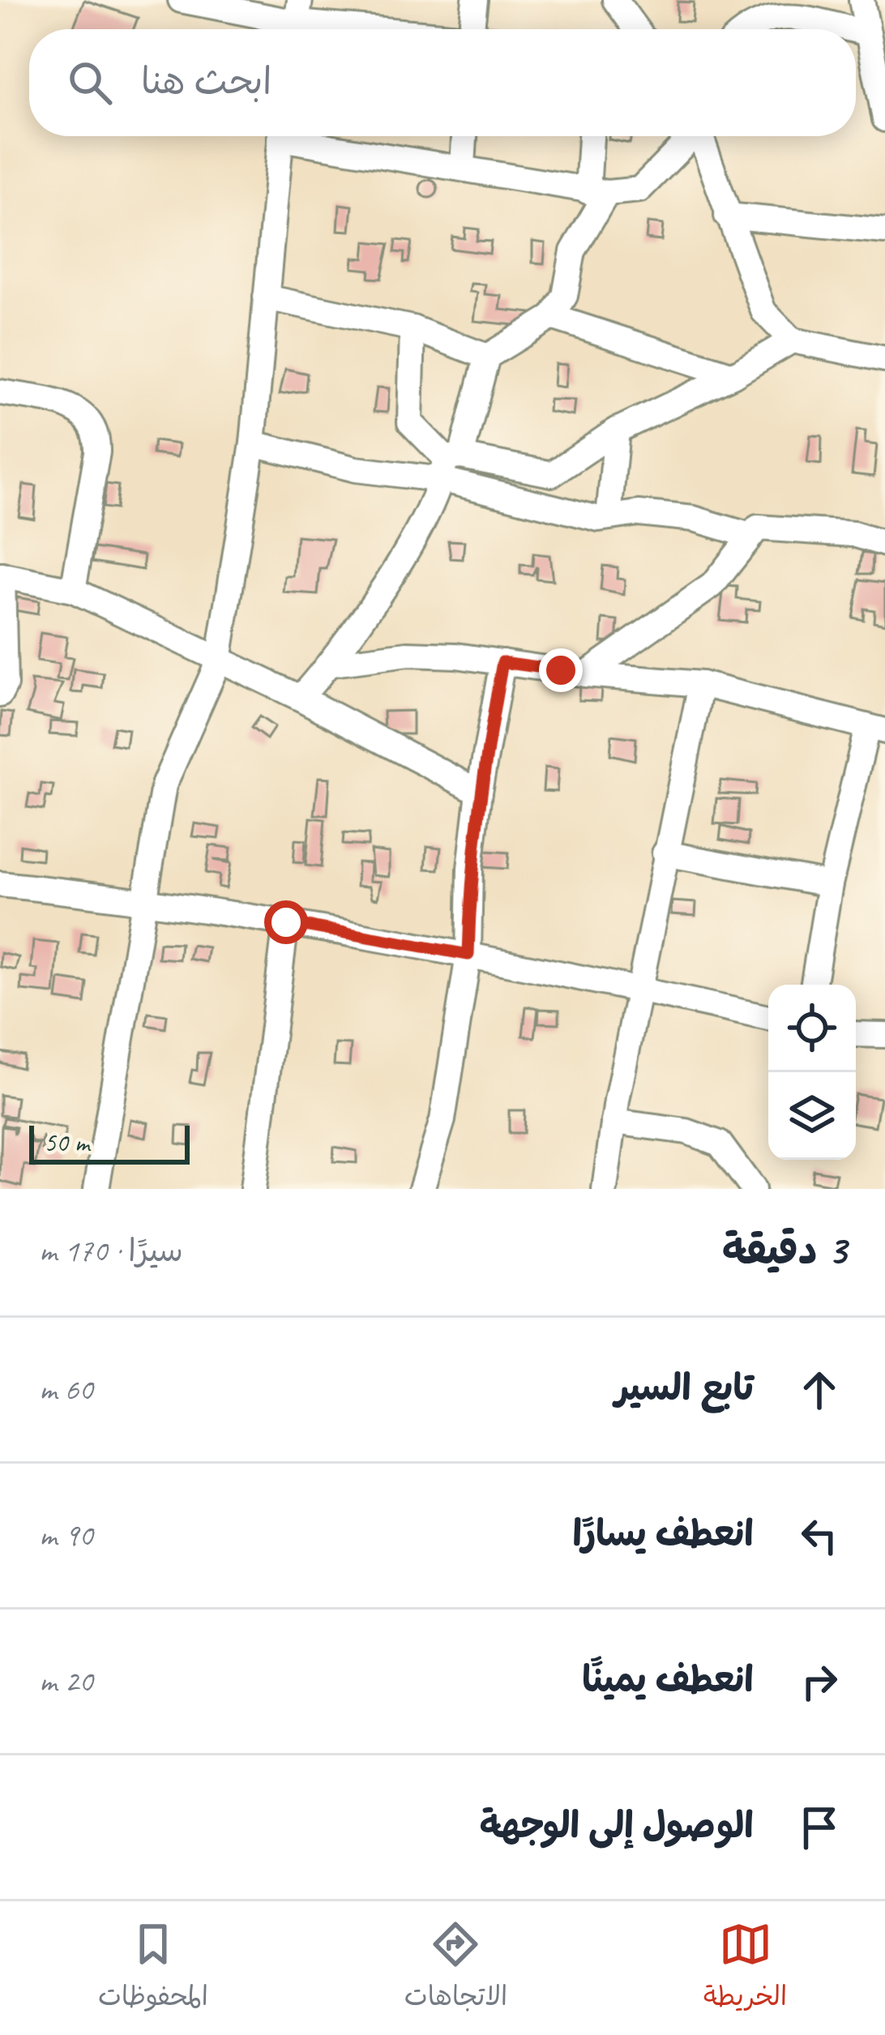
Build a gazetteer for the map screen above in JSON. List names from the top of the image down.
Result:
{
  "scale_bar": "50 m",
  "page": {
    "search": "ابحث هنا",
    "scale": "50 m",
    "heading": ["3 دقيقة", "سيرًا · 170 m"],
    "list": [
      ["تابع السير", "60 m"],
      ["انعطف يسارًا", "90 m"],
      ["انعطف يمينًا", "20 m"],
      "الوصول إلى الوجهة"
    ],
    "nav": ["الخريطة", "الاتجاهات", "المحفوظات"]
  }
}
